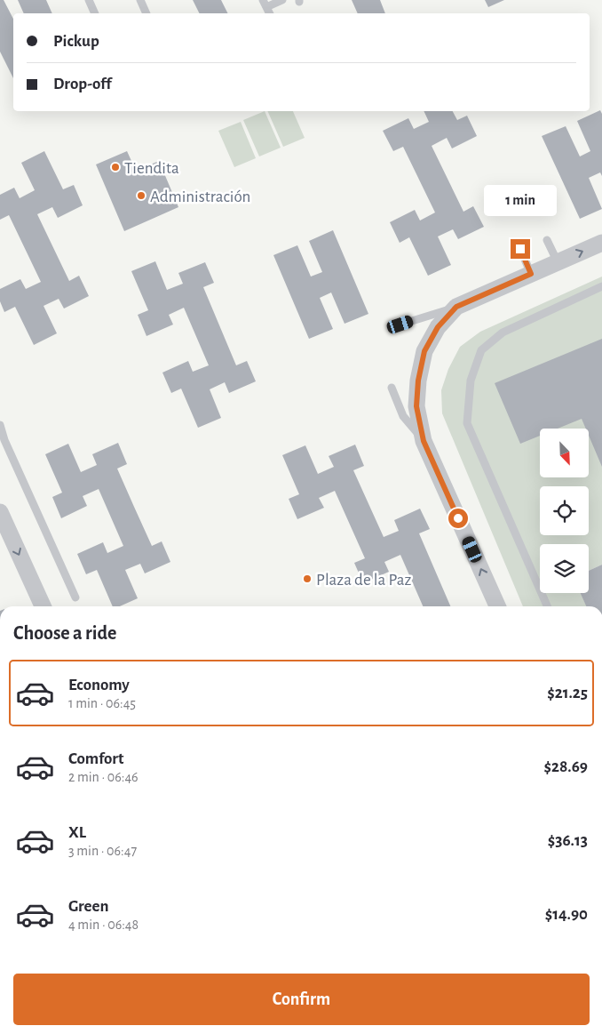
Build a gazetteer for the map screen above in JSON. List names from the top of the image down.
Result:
{
  "places": ["Tiendita", "Administración", "Plaza de la Paz"],
  "north": "bottom right",
  "page": {
    "banner": ["Pickup", "Drop-off"],
    "bubble": "1 min",
    "heading": "Choose a ride",
    "list": [
      {
        "name": "Economy",
        "note": "1 min · 06:45",
        "value": "$21.25"
      },
      {
        "name": "Comfort",
        "note": "2 min · 06:46",
        "value": "$28.69"
      },
      {
        "name": "XL",
        "note": "3 min · 06:47",
        "value": "$36.13"
      },
      {
        "name": "Green",
        "note": "4 min · 06:48",
        "value": "$14.90"
      }
    ],
    "buttons": "Confirm"
  }
}
